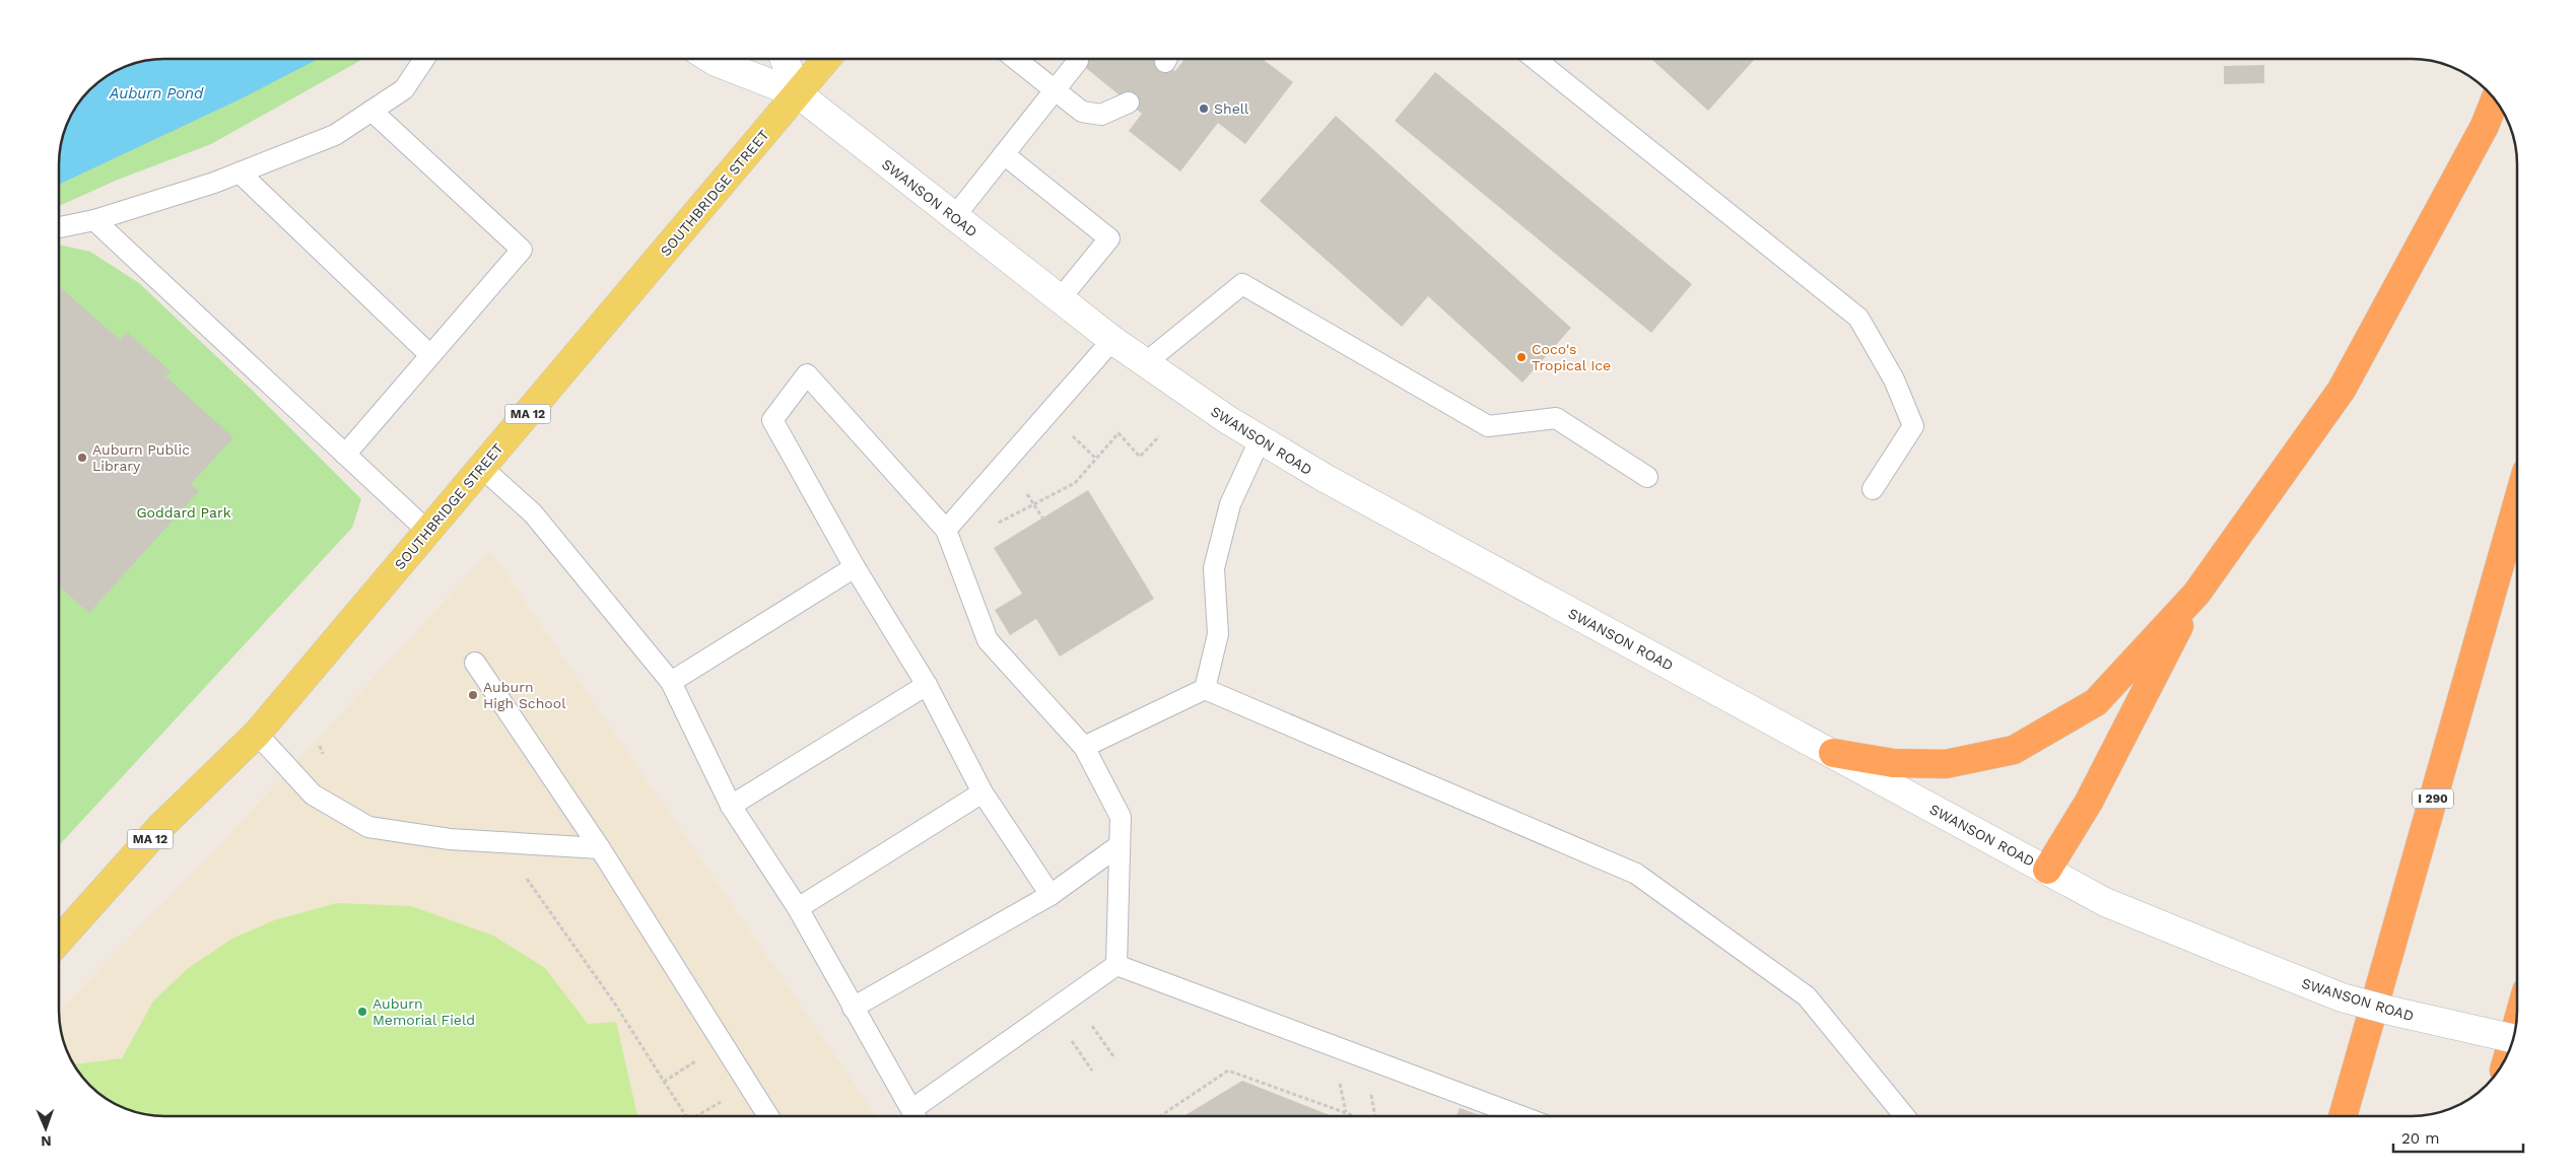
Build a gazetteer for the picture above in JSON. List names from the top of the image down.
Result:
{
  "streets": {
    "highway": ["I 290"],
    "main road": ["SOUTHBRIDGE STREET", "MA 12"],
    "street": ["SWANSON ROAD"]
  },
  "crossings": [
    ["SOUTHBRIDGE STREET", "SWANSON ROAD"]
  ],
  "water": ["Auburn Pond"],
  "parks": ["Goddard Park"],
  "places": [
    "Shell",
    "Coco's Tropical Ice",
    "Auburn Public Library",
    "Auburn High School",
    "Auburn Memorial Field"
  ],
  "scale_bar": "20 m",
  "north": "bottom"
}
